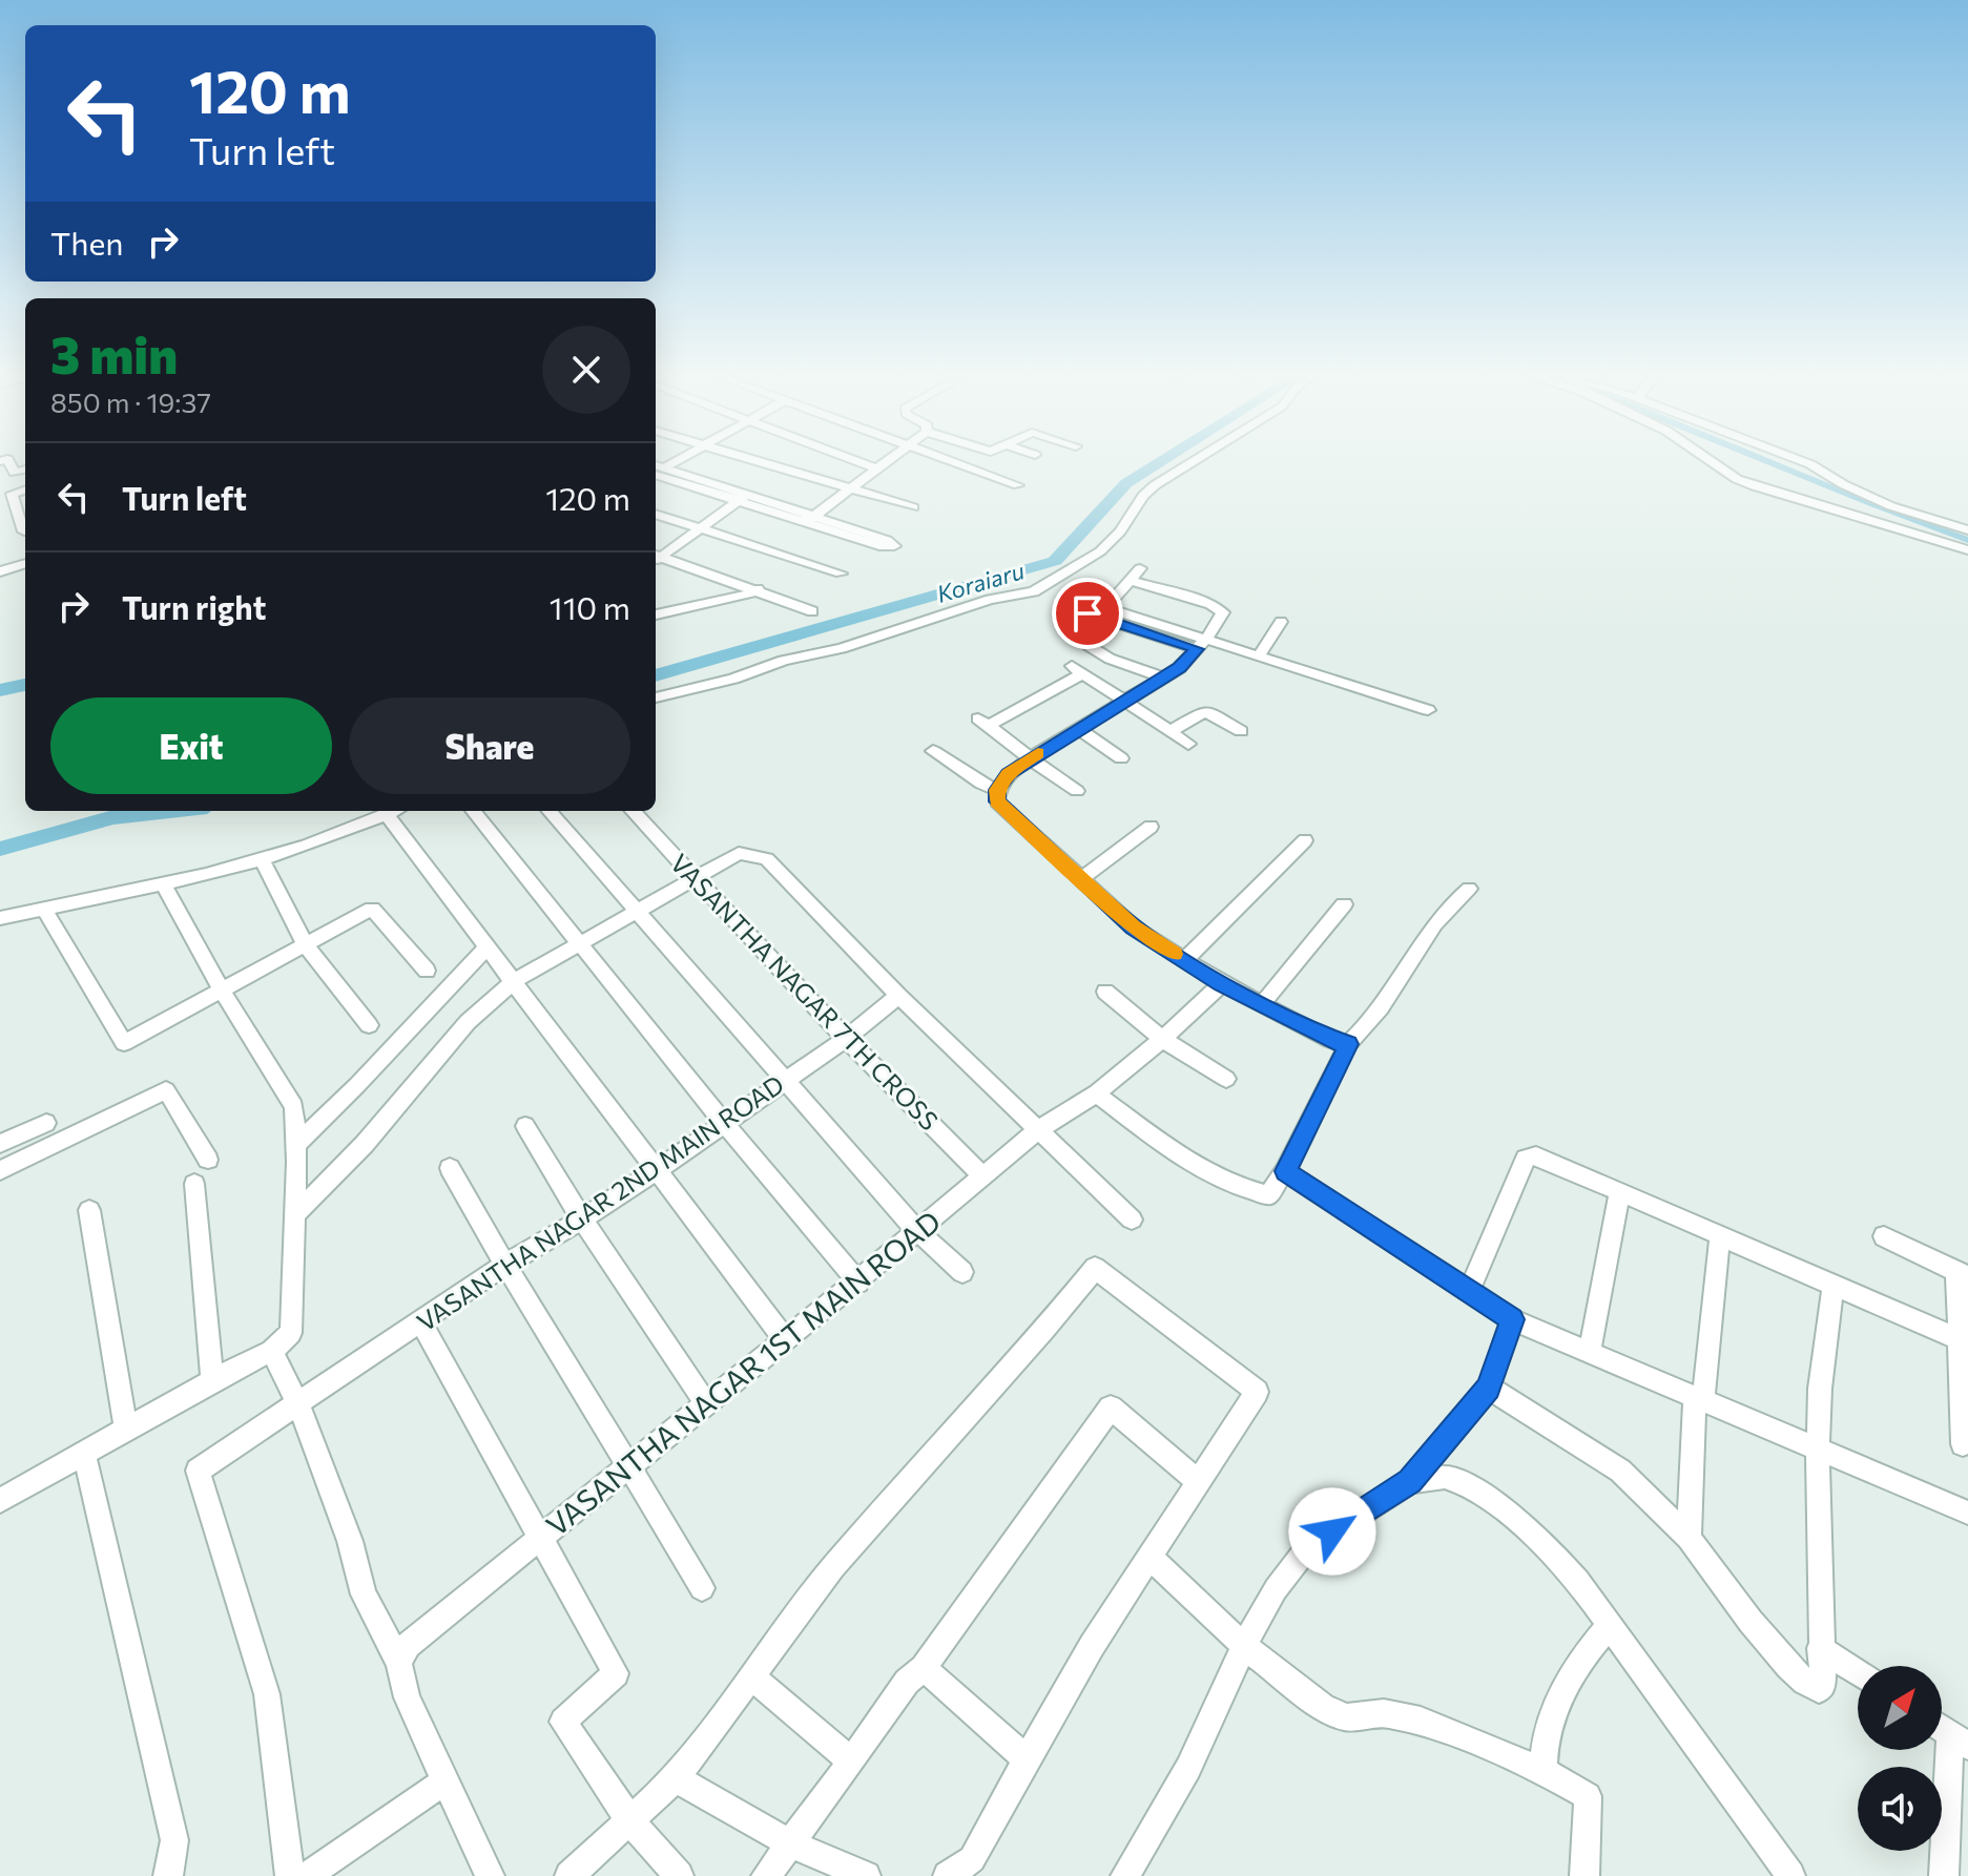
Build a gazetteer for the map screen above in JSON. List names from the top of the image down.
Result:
{
  "streets": {
    "street": ["VASANTHA NAGAR 7TH CROSS", "VASANTHA NAGAR 2ND MAIN ROAD", "VASANTHA NAGAR 1ST MAIN ROAD"]
  },
  "crossings": [
    ["VASANTHA NAGAR 7TH CROSS", "VASANTHA NAGAR 2ND MAIN ROAD"],
    ["VASANTHA NAGAR 7TH CROSS", "VASANTHA NAGAR 1ST MAIN ROAD"]
  ],
  "water": ["Koraiaru"],
  "north": "top right",
  "page": {
    "turn": ["120 m", "Turn left"],
    "then": "Then",
    "heading": ["3 min", "850 m · 19:37"],
    "list": [
      {
        "name": "Turn left",
        "value": "120 m"
      },
      {
        "name": "Turn right",
        "value": "110 m"
      }
    ],
    "buttons": ["Exit", "Share"]
  }
}
